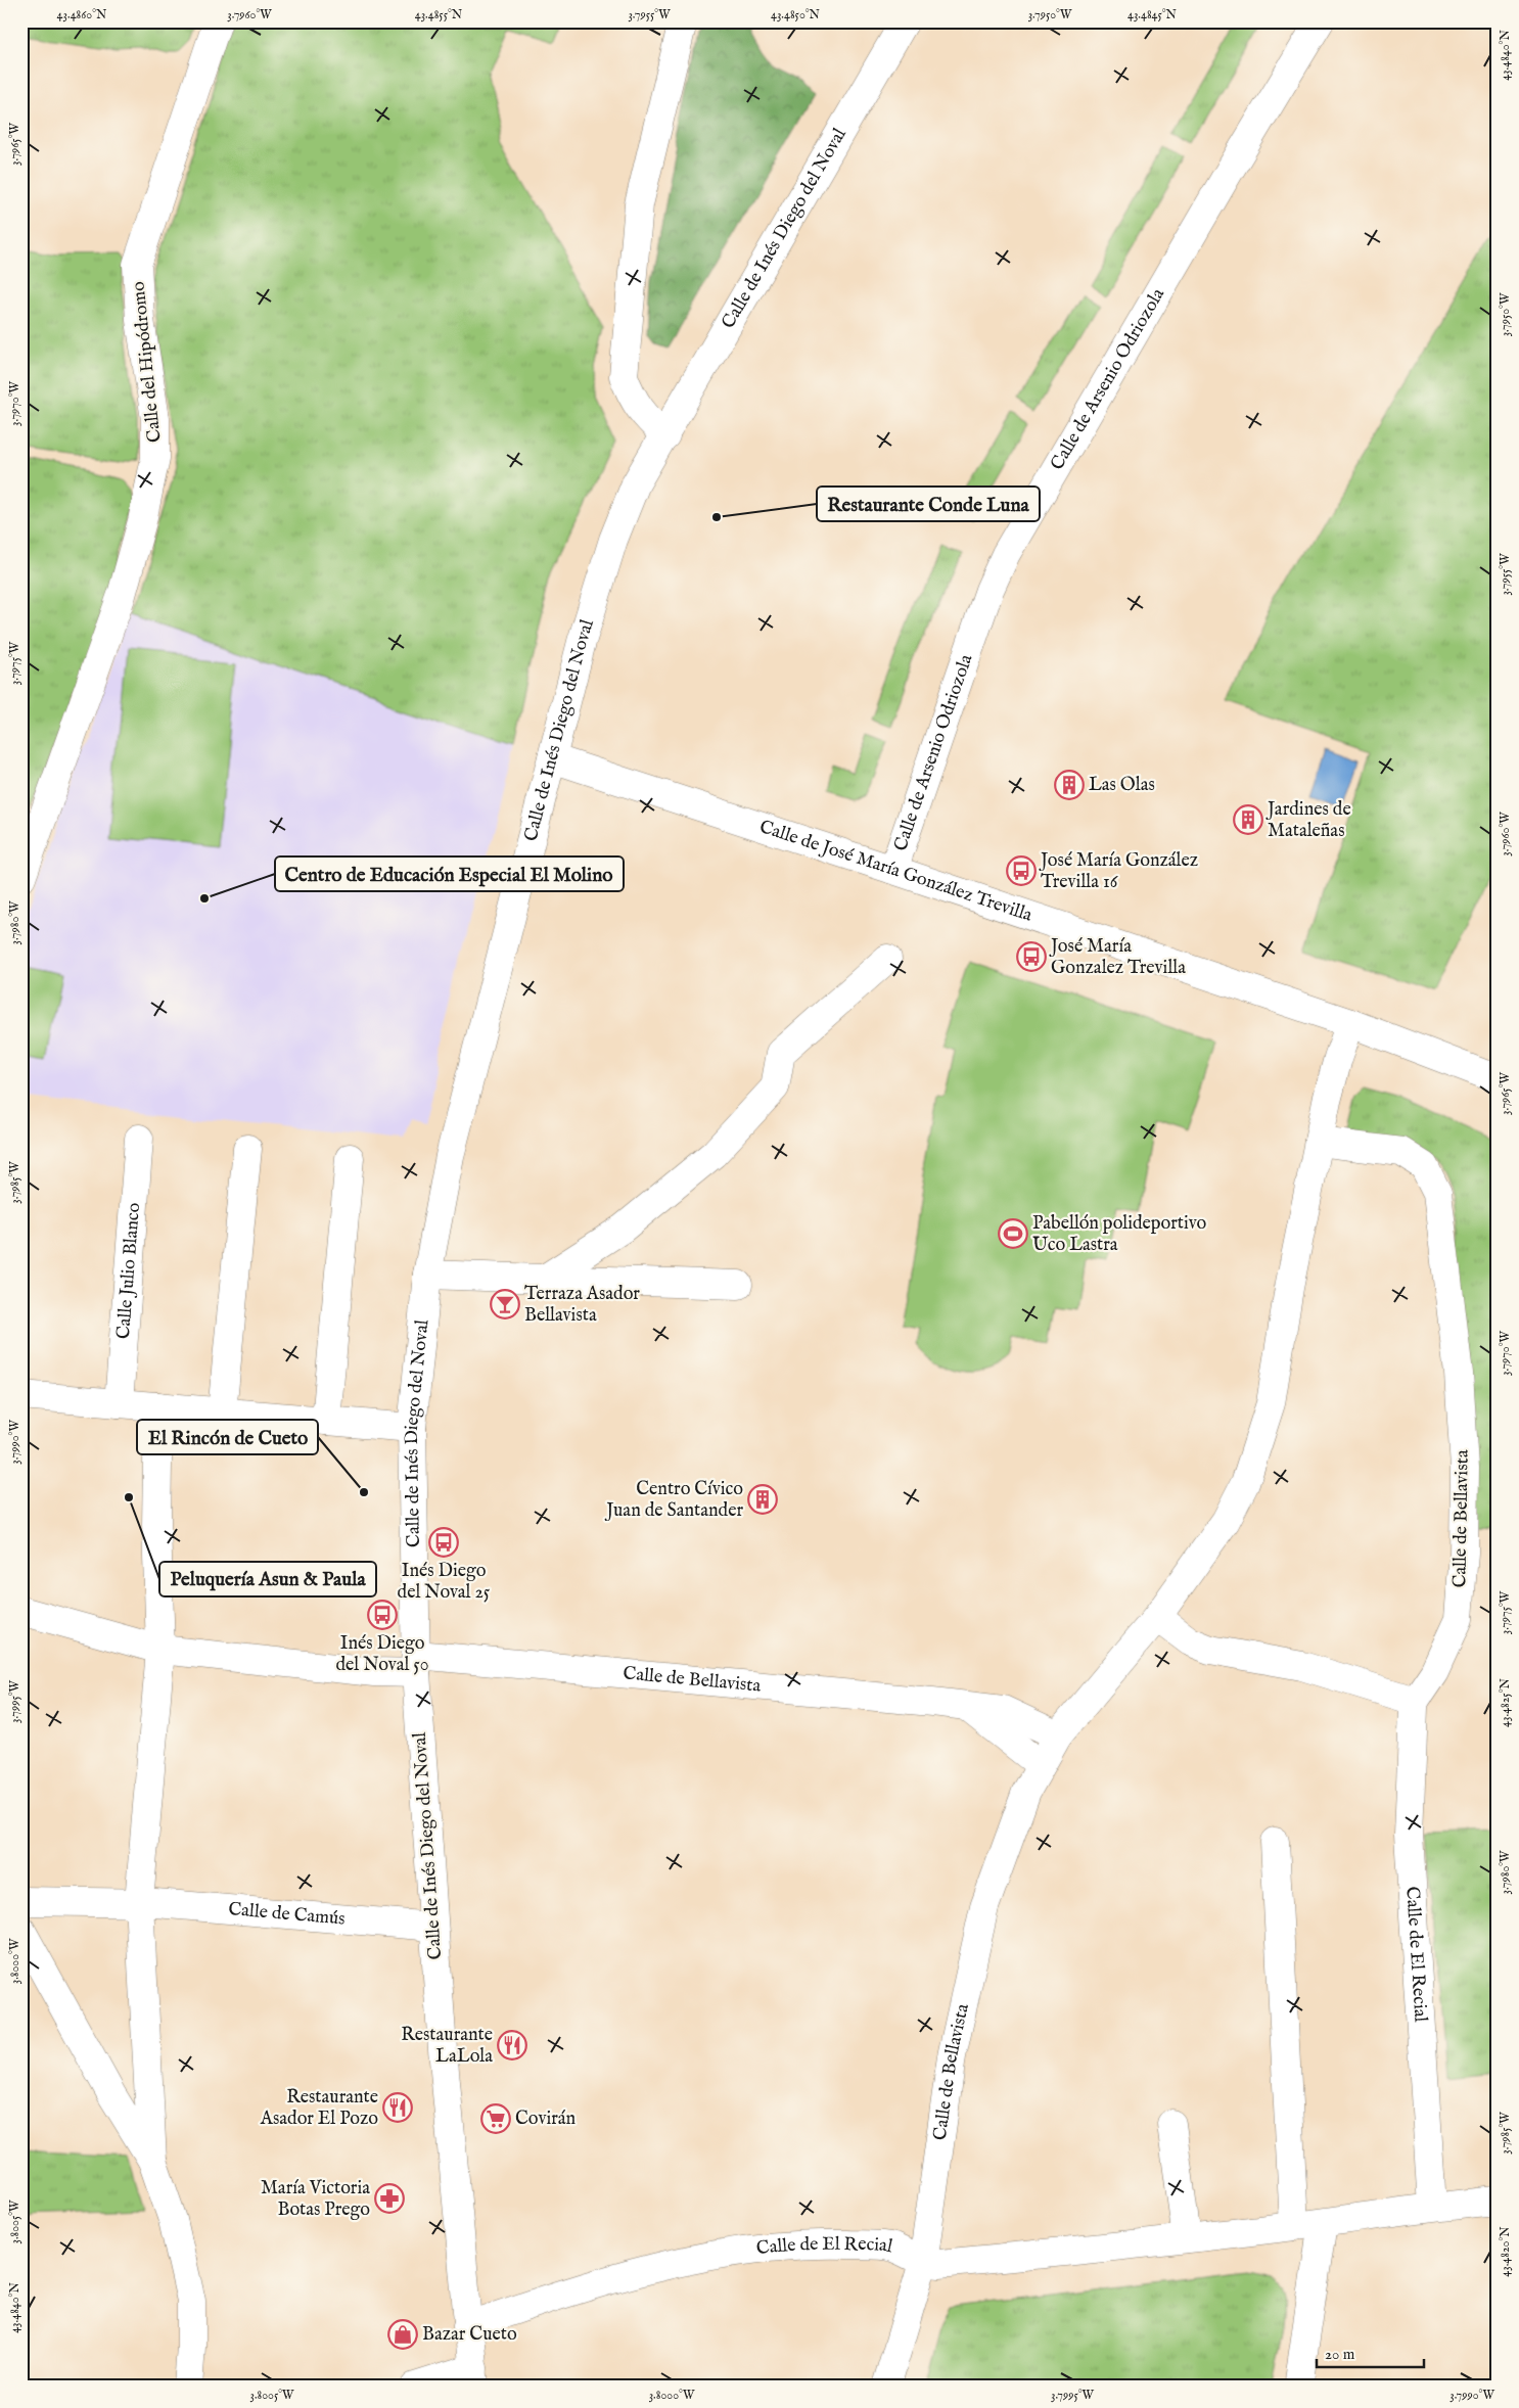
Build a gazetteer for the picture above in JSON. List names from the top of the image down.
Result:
{
  "streets": {
    "street": [
      "Calle de Inés Diego del Noval",
      "Calle del Hipódromo",
      "Calle de Arsenio Odriozola",
      "Calle de José María González Trevilla",
      "Calle Julio Blanco",
      "Calle de Bellavista",
      "Calle de Camús",
      "Calle de El Recial"
    ]
  },
  "crossings": [
    ["Calle de Inés Diego del Noval", "Calle de José María González Trevilla"],
    ["Calle de Inés Diego del Noval", "Calle de Bellavista"],
    ["Calle de Inés Diego del Noval", "Calle de Camús"],
    ["Calle de Inés Diego del Noval", "Calle de El Recial"],
    ["Calle de Arsenio Odriozola", "Calle de José María González Trevilla"],
    ["Calle de José María González Trevilla", "Calle de Bellavista"],
    ["Calle de Bellavista", "Calle de El Recial"]
  ],
  "places": {
    "other": [
      "Restaurante Conde Luna",
      "Centro de Educación Especial El Molino",
      "El Rincón de Cueto",
      "Peluquería Asun & Paula"
    ],
    "building": ["Las Olas", "Jardines de Mataleñas", "Centro Cívico Juan de Santander"],
    "bus stop": [
      "José María González Trevilla 16",
      "José María Gonzalez Trevilla",
      "Inés Diego del Noval 25",
      "Inés Diego del Noval 50"
    ],
    "sports": ["Pabellón polideportivo Uco Lastra"],
    "bar": ["Terraza Asador Bellavista"],
    "restaurant": ["Restaurante LaLola", "Restaurante Asador El Pozo"],
    "supermarket": ["Covirán"],
    "pharmacy": ["María Victoria Botas Prego"],
    "shop": ["Bazar Cueto"]
  },
  "scale_bar": "20 m",
  "coordinates": [
    "43.4860°N",
    "3.7960°W",
    "43.4855°N",
    "3.7955°W",
    "43.4850°N",
    "3.7950°W",
    "43.4845°N",
    "43.4840°N",
    "3.7965°W",
    "3.7970°W",
    "3.7975°W",
    "3.7980°W",
    "3.7985°W",
    "3.7990°W",
    "3.7995°W",
    "43.4825°N",
    "3.8000°W",
    "3.8005°W",
    "43.4820°N"
  ]
}
